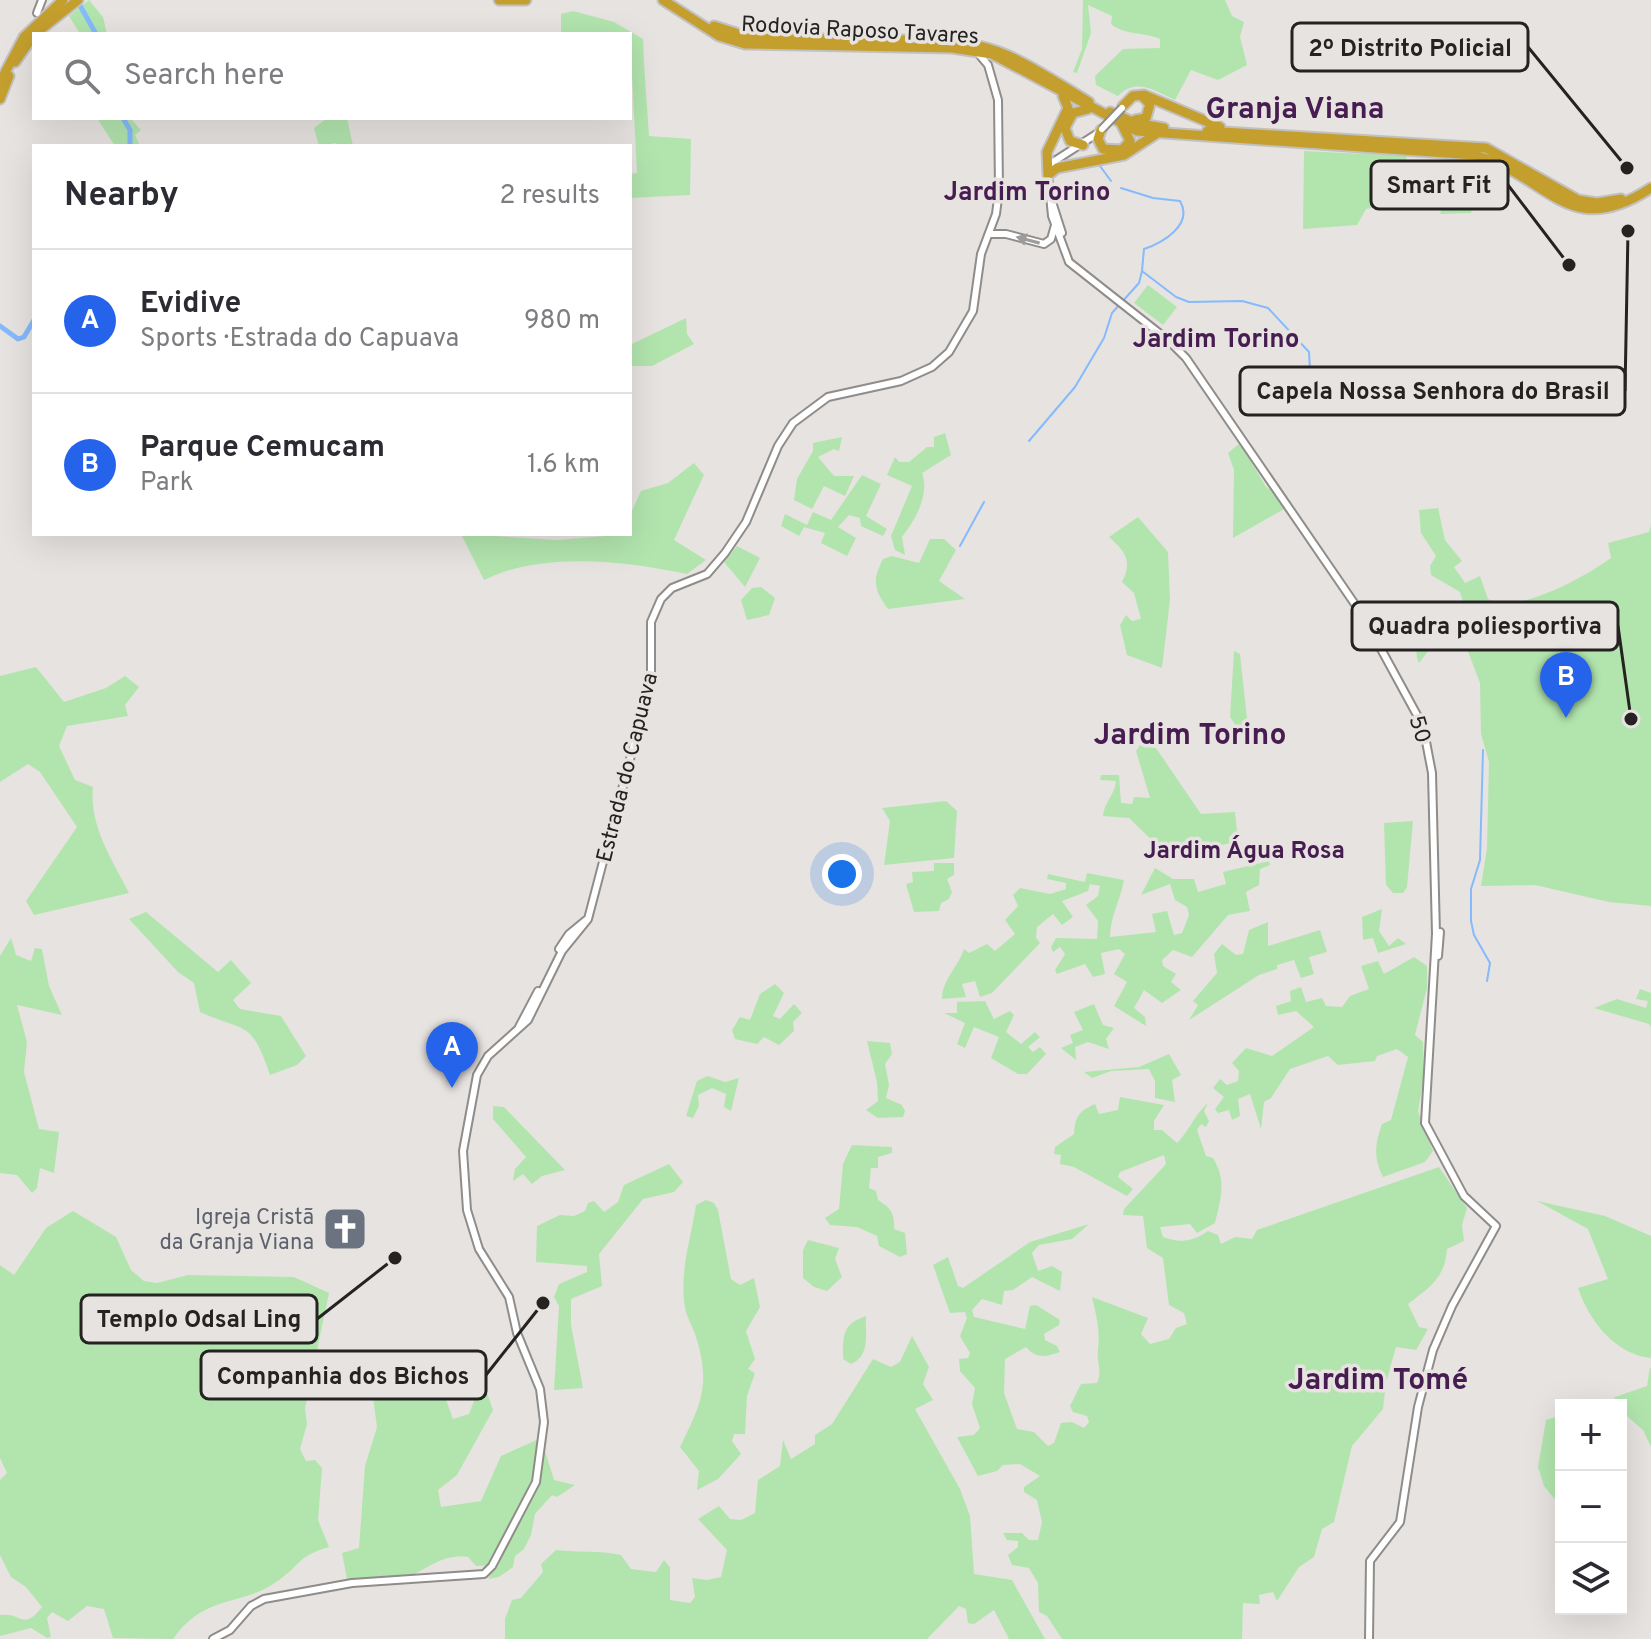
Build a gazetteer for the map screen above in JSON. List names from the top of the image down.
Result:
{
  "streets": {
    "highway": ["Rodovia Raposo Tavares"],
    "main road": ["50", "Estrada do Capuava"]
  },
  "districts": [
    "Granja Viana",
    "Jardim Torino",
    "Jardim Torino",
    "Jardim Torino",
    "Jardim Água Rosa",
    "Jardim Tomé"
  ],
  "places": {
    "other": [
      "2º Distrito Policial",
      "Capela Nossa Senhora do Brasil",
      "Smart Fit",
      "Quadra poliesportiva",
      "Templo Odsal Ling",
      "Companhia dos Bichos"
    ],
    "church": ["Igreja Cristã da Granja Viana"]
  },
  "page": {
    "search": "Search here",
    "heading": ["Nearby", "2 results"],
    "list": [
      {
        "mark": "A",
        "name": "Evidive",
        "note": "Sports · Estrada do Capuava",
        "value": "980 m"
      },
      {
        "mark": "B",
        "name": "Parque Cemucam",
        "note": "Park",
        "value": "1.6 km"
      }
    ],
    "pins": ["B", "A"],
    "map_buttons": ["+", "−"]
  }
}
